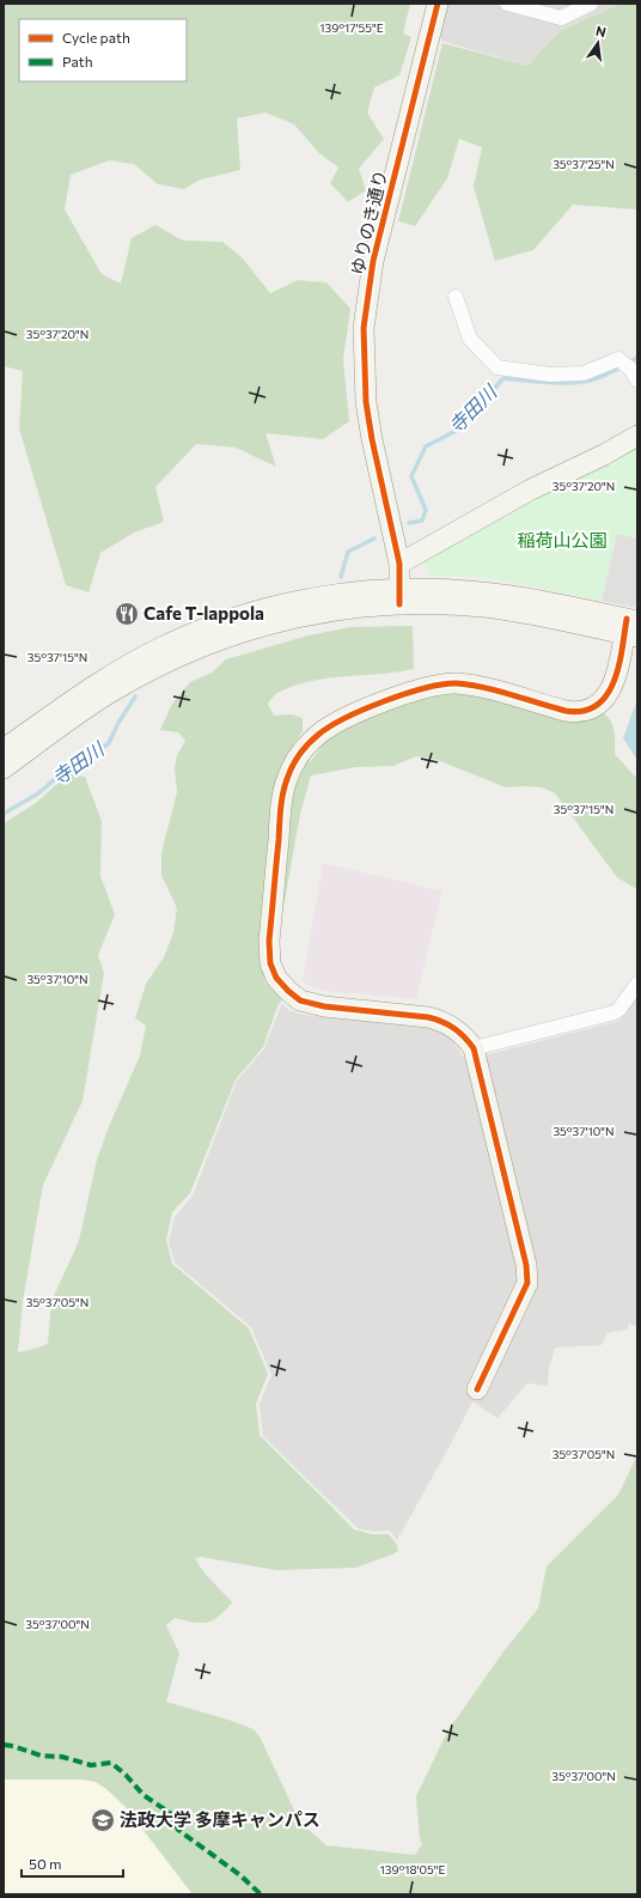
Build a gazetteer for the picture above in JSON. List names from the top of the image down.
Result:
{
  "streets": {
    "street": ["ゆりのき通り"]
  },
  "water": ["寺田川"],
  "parks": ["稲荷山公園"],
  "places": {
    "restaurant": ["Cafe T-lappola"],
    "school or university": ["法政大学 多摩キャンパス"]
  },
  "legend": ["Cycle path", "Path"],
  "scale_bar": "50 m",
  "north": "top",
  "coordinates": [
    "139°17'55\"E",
    "35°37'25\"N",
    "35°37'20\"N",
    "35°37'15\"N",
    "35°37'10\"N",
    "35°37'05\"N",
    "35°37'00\"N",
    "139°18'05\"E"
  ]
}
